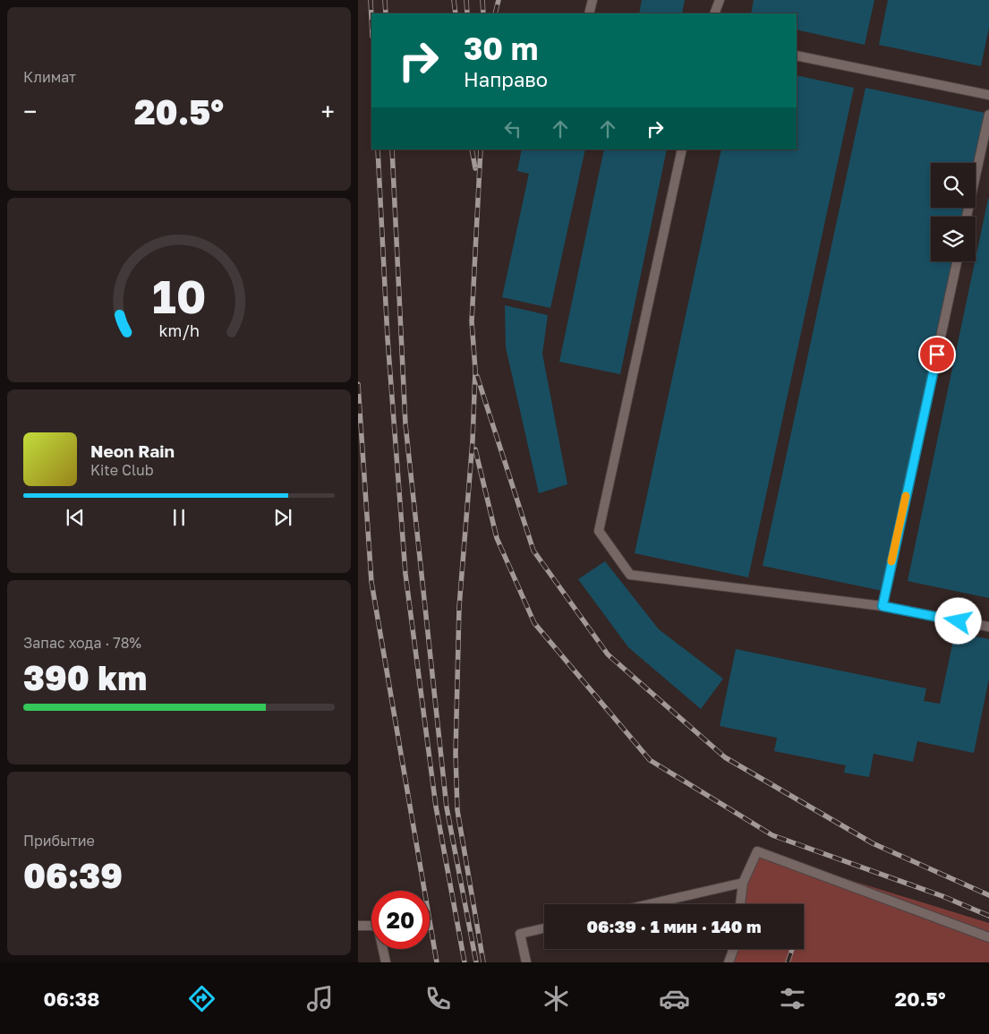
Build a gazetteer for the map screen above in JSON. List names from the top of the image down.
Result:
{
  "page": {
    "tile": [
      "Климат",
      ["Запас хода · 78%", "390 km"],
      ["Прибытие", "06:39"]
    ],
    "turn": ["30 m", "Направо"],
    "heat": ["−", "20.5°", "+"],
    "song": ["Neon Rain", "Kite Club"],
    "limit": "20",
    "trip": "06:39 · 1 мин · 140 m",
    "tabs": ["06:38", "20.5°"],
    "gauge": ["10", "km/h"]
  }
}
